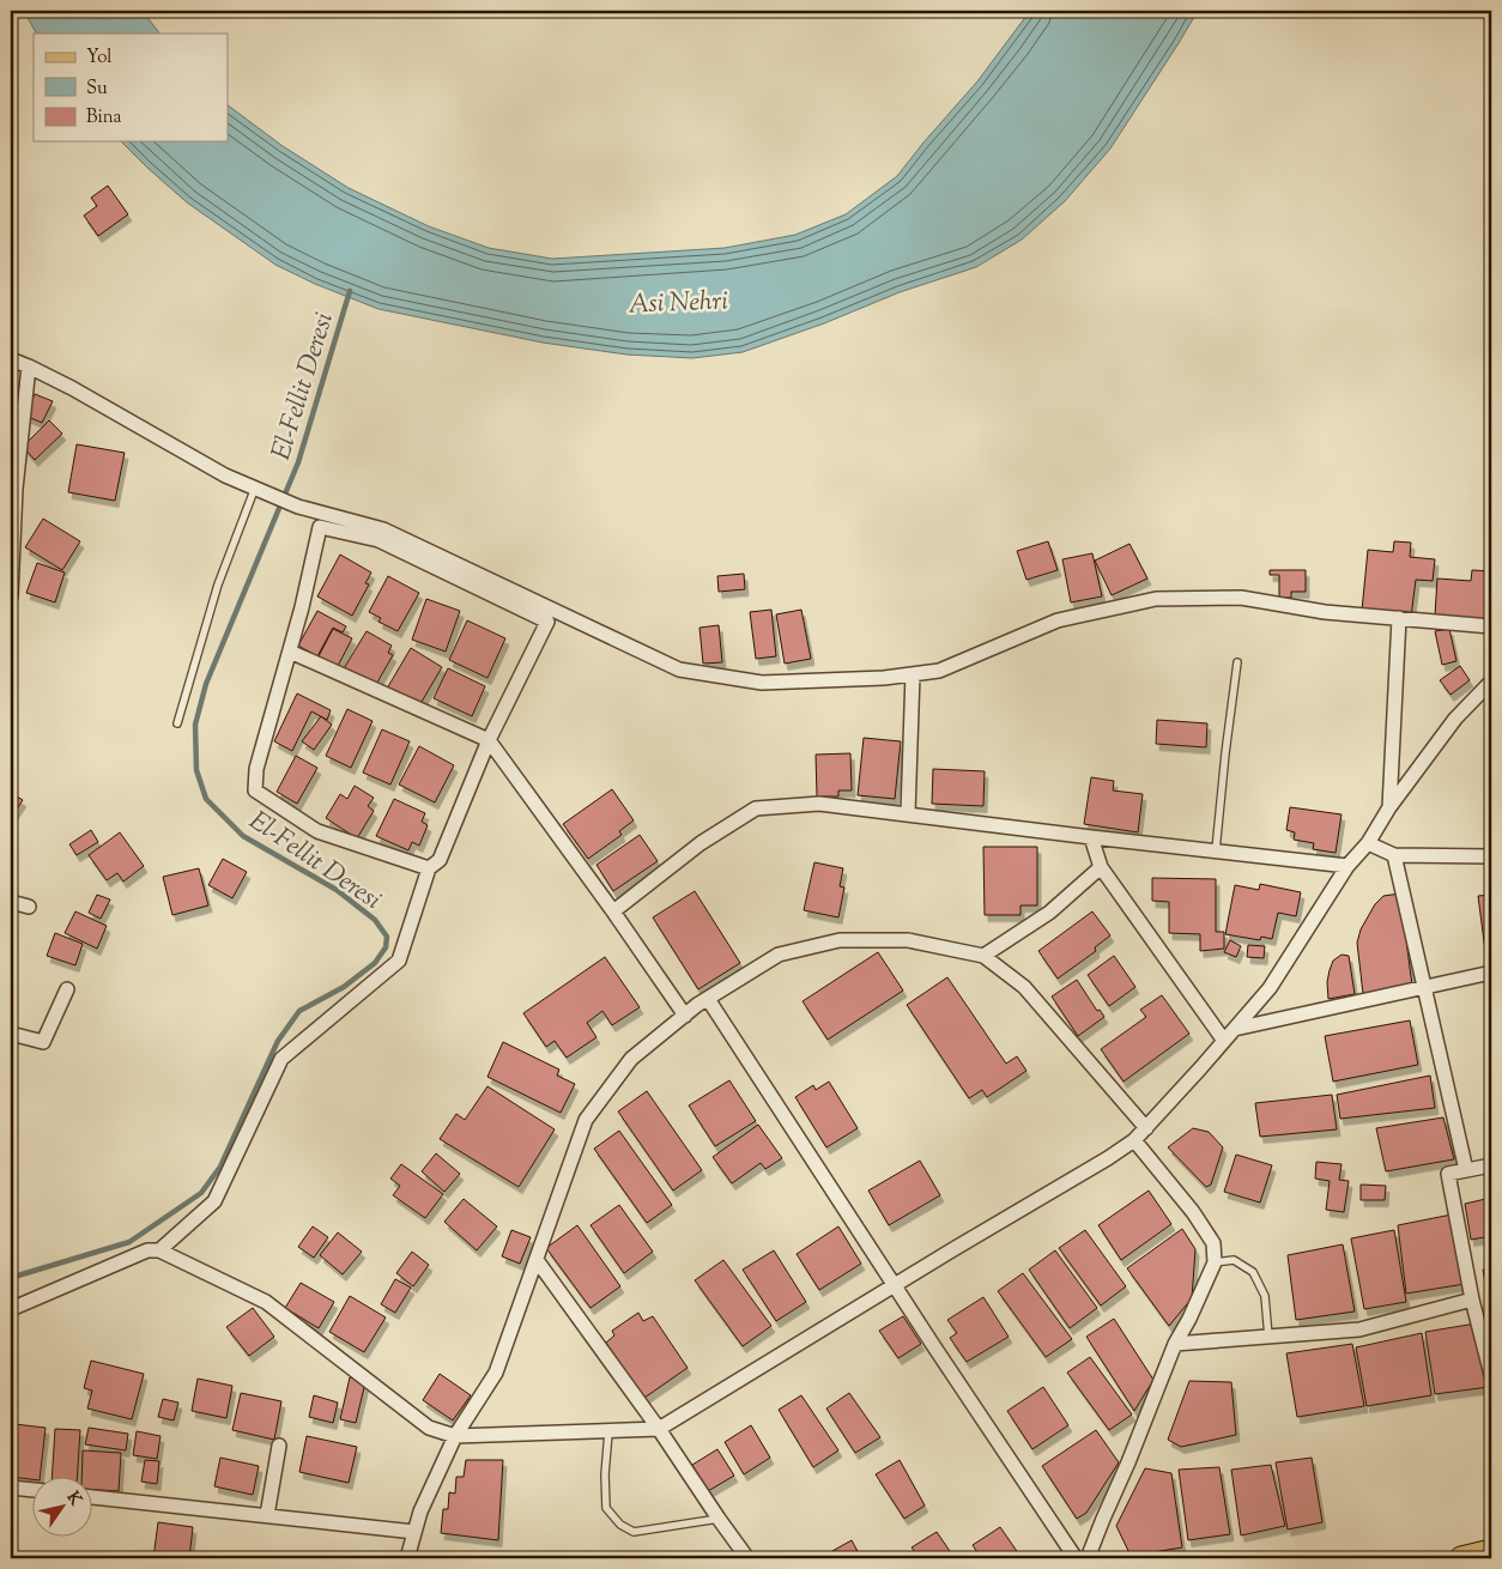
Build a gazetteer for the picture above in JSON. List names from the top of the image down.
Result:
{
  "water": ["Asi Nehri", "El-Fellit Deresi"],
  "legend": ["Yol", "Su", "Bina"],
  "north": "top right"
}
